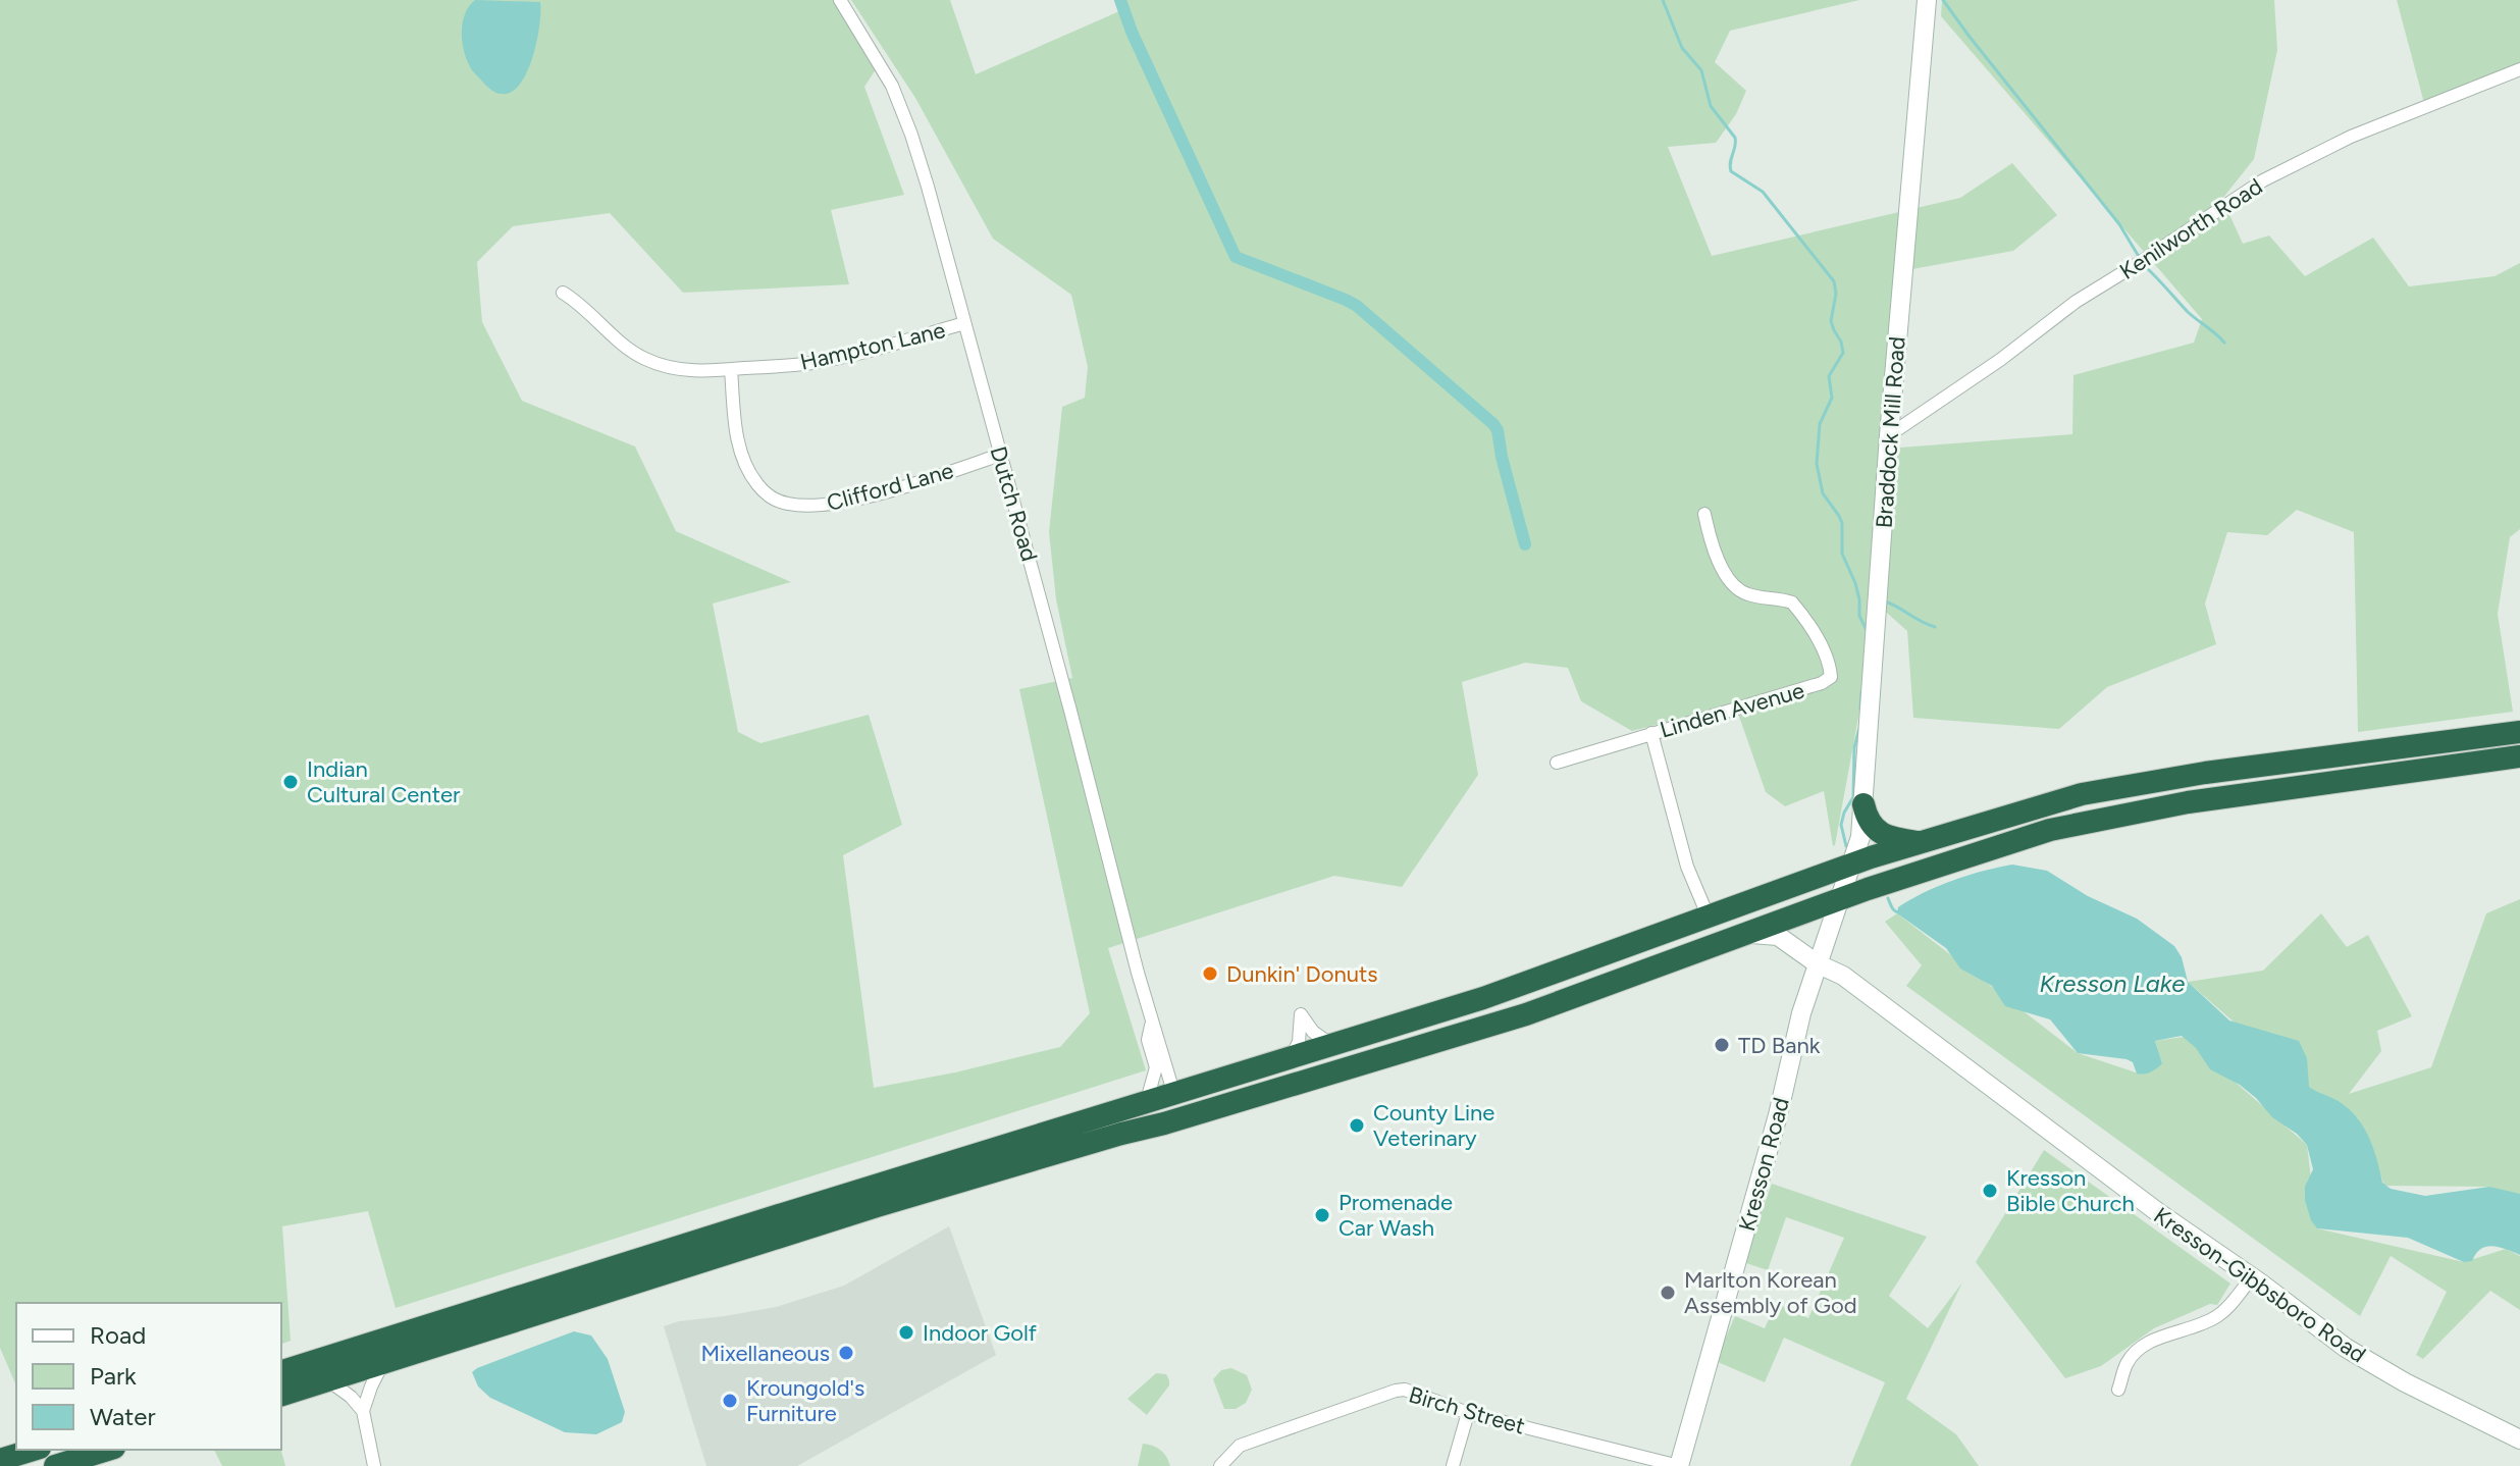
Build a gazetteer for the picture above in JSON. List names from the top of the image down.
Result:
{
  "streets": {
    "street": [
      "Kenilworth Road",
      "Hampton Lane",
      "Braddock Mill Road",
      "Clifford Lane",
      "Dutch Road",
      "Linden Avenue",
      "Kresson Road",
      "Kresson-Gibbsboro Road",
      "Birch Street"
    ]
  },
  "crossings": [
    ["Kenilworth Road", "Braddock Mill Road"],
    ["Hampton Lane", "Clifford Lane"],
    ["Hampton Lane", "Dutch Road"],
    ["Braddock Mill Road", "Kresson Road"],
    ["Clifford Lane", "Dutch Road"],
    ["Kresson Road", "Kresson-Gibbsboro Road"],
    ["Kresson Road", "Birch Street"]
  ],
  "water": ["Kresson Lake"],
  "places": [
    "Indian Cultural Center",
    "Dunkin' Donuts",
    "TD Bank",
    "County Line Veterinary",
    "Kresson Bible Church",
    "Promenade Car Wash",
    "Marlton Korean Assembly of God",
    "Indoor Golf",
    "Mixellaneous",
    "Kroungold's Furniture"
  ],
  "legend": ["Road", "Park", "Water"]
}
